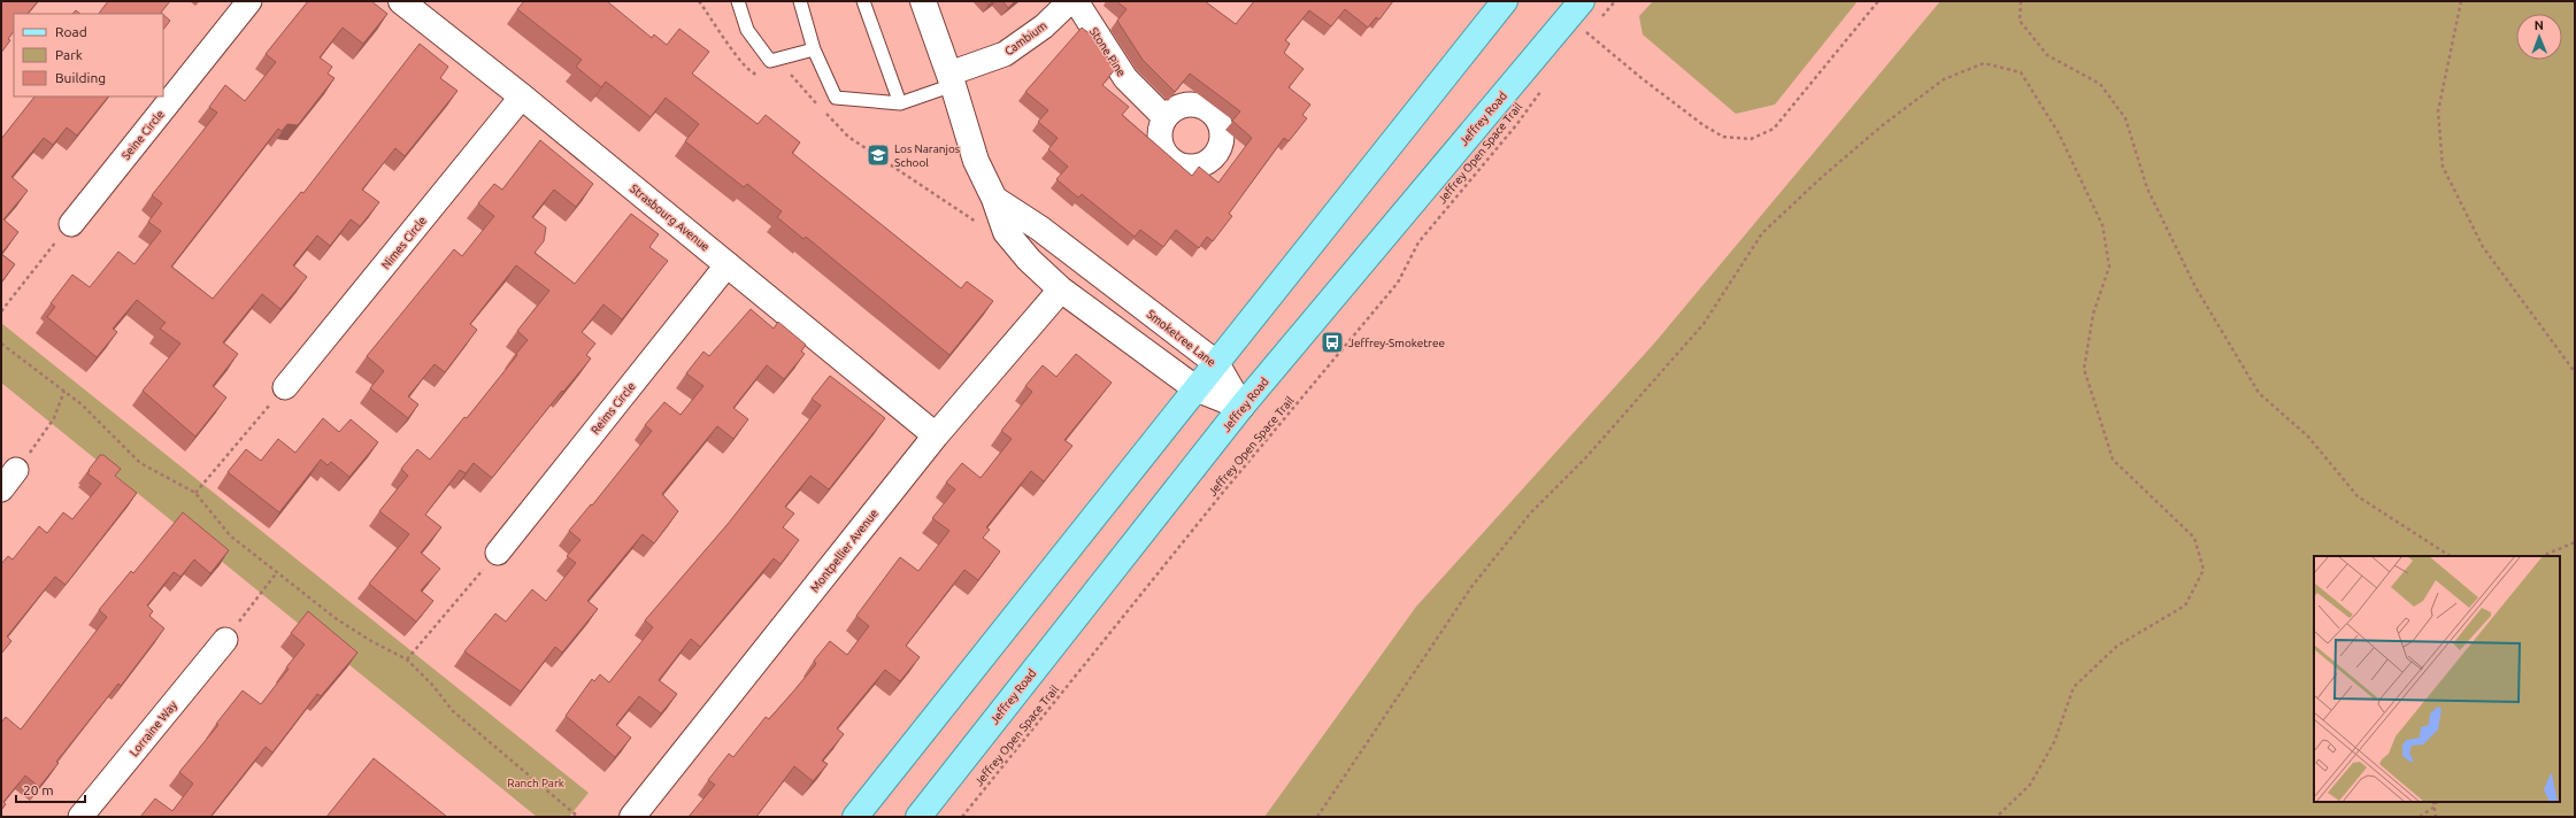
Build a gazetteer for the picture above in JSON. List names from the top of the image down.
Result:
{
  "streets": {
    "main road": ["Jeffrey Road"],
    "street": [
      "Cambium",
      "Stone Pine",
      "Seine Circle",
      "Strasbourg Avenue",
      "Nimes Circle",
      "Smoketree Lane",
      "Reims Circle",
      "Montpellier Avenue",
      "Lorraine Way"
    ],
    "path": ["Jeffrey Open Space Trail"]
  },
  "crossings": [
    ["Jeffrey Road", "Smoketree Lane"],
    ["Strasbourg Avenue", "Nimes Circle"],
    ["Strasbourg Avenue", "Reims Circle"],
    ["Strasbourg Avenue", "Montpellier Avenue"]
  ],
  "parks": ["Ranch Park"],
  "places": {
    "school or university": ["Los Naranjos School"],
    "bus stop": ["Jeffrey-Smoketree"]
  },
  "legend": ["Road", "Park", "Building"],
  "scale_bar": "20 m",
  "north": "top"
}
